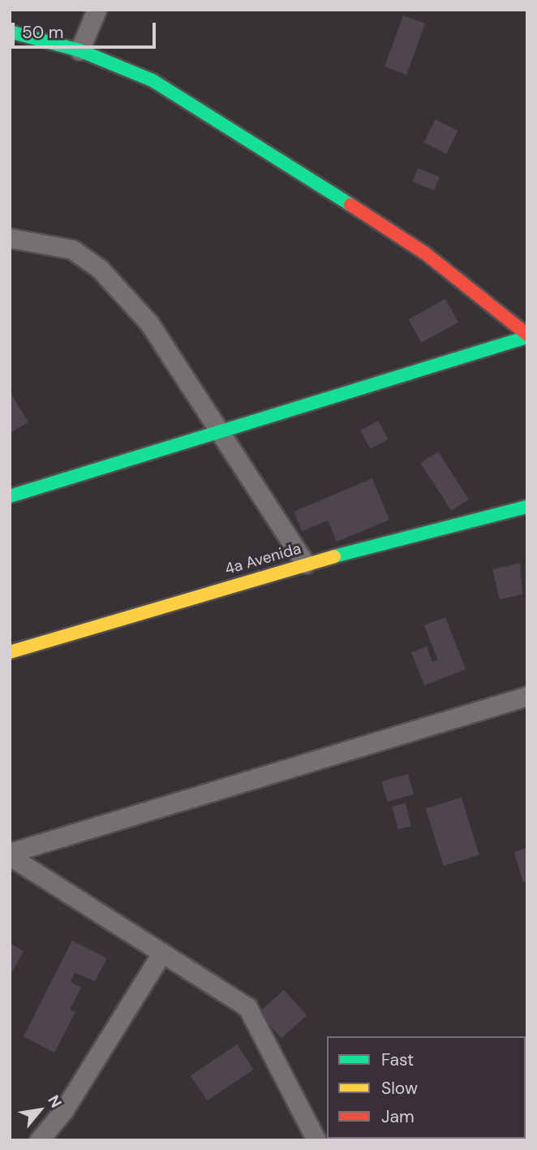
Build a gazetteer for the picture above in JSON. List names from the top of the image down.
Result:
{
  "streets": {
    "street": ["4a Avenida"]
  },
  "legend": ["Fast", "Slow", "Jam"],
  "scale_bar": "50 m",
  "north": "top right"
}
